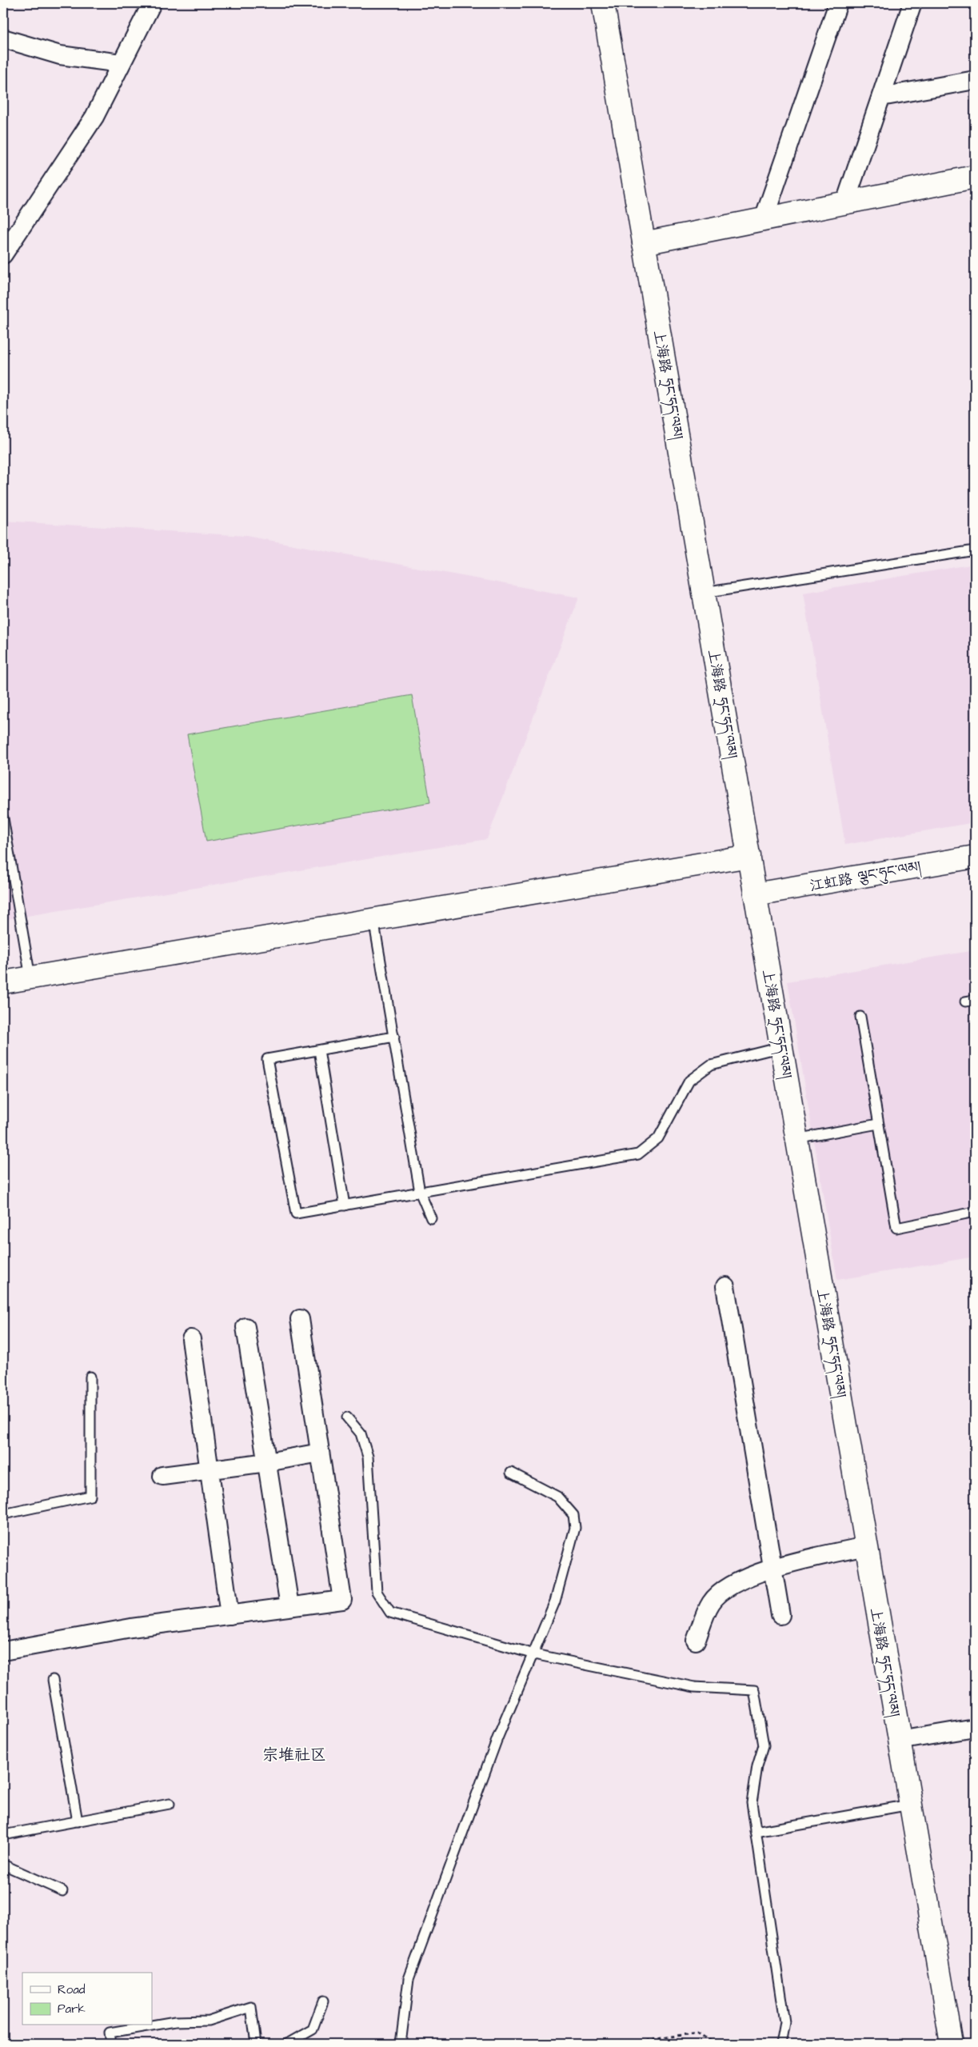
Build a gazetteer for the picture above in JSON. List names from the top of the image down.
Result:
{
  "streets": {
    "main road": ["上海路 ཧྲང་ཧད་ལམ།", "江虹路 ལྕང་ཧུང་ལམ།"]
  },
  "crossings": [
    ["上海路 ཧྲང་ཧད་ལམ།", "江虹路 ལྕང་ཧུང་ལམ།"]
  ],
  "districts": ["宗堆社区"],
  "legend": ["Road", "Park"]
}
